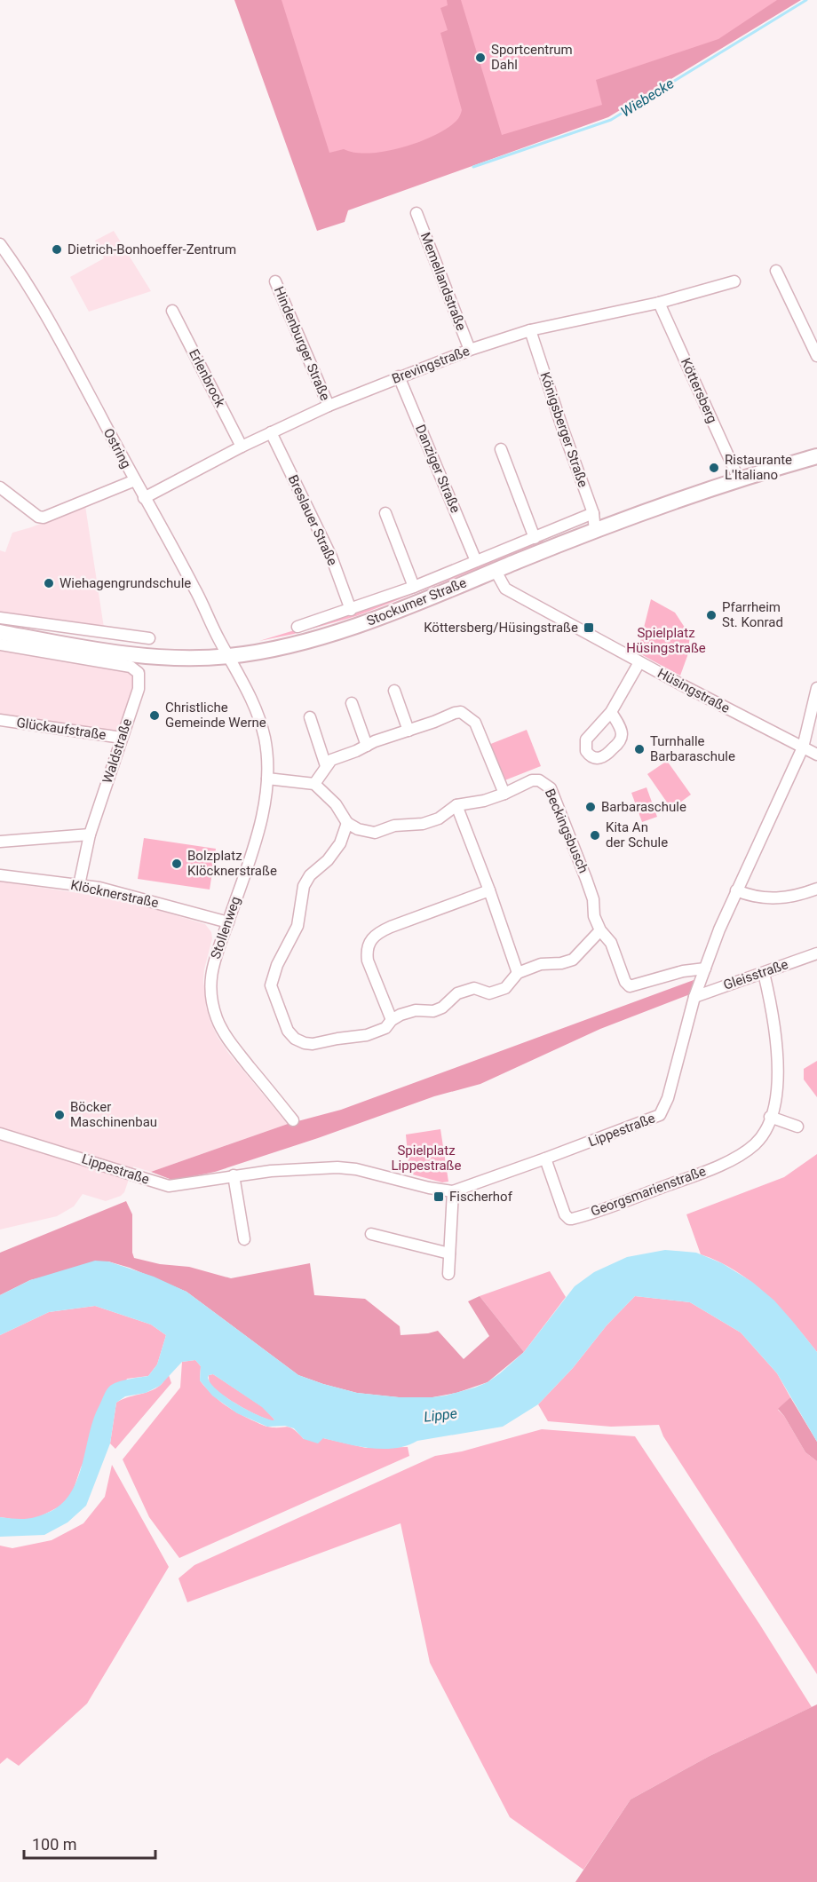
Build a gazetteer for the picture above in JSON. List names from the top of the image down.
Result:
{
  "streets": {
    "main road": ["Stockumer Straße"],
    "street": [
      "Memellandstraße",
      "Hindenburger Straße",
      "Brevingstraße",
      "Erlenbrock",
      "Köttersberg",
      "Königsberger Straße",
      "Ostring",
      "Danziger Straße",
      "Breslauer Straße",
      "Hüsingstraße",
      "Glückaufstraße",
      "Waldstraße",
      "Beckingsbusch",
      "Klöcknerstraße",
      "Stollenweg",
      "Gleisstraße",
      "Lippestraße",
      "Georgsmarienstraße"
    ]
  },
  "crossings": [
    ["Memellandstraße", "Brevingstraße"],
    ["Hindenburger Straße", "Brevingstraße"],
    ["Brevingstraße", "Erlenbrock"],
    ["Brevingstraße", "Köttersberg"],
    ["Brevingstraße", "Königsberger Straße"],
    ["Brevingstraße", "Ostring"],
    ["Brevingstraße", "Danziger Straße"],
    ["Brevingstraße", "Breslauer Straße"],
    ["Köttersberg", "Stockumer Straße"],
    ["Königsberger Straße", "Stockumer Straße"],
    ["Ostring", "Stockumer Straße"],
    ["Ostring", "Stollenweg"],
    ["Danziger Straße", "Stockumer Straße"],
    ["Breslauer Straße", "Stockumer Straße"],
    ["Stockumer Straße", "Hüsingstraße"],
    ["Stockumer Straße", "Stollenweg"],
    ["Hüsingstraße", "Lippestraße"],
    ["Glückaufstraße", "Waldstraße"],
    ["Waldstraße", "Klöcknerstraße"],
    ["Beckingsbusch", "Lippestraße"],
    ["Klöcknerstraße", "Stollenweg"],
    ["Gleisstraße", "Lippestraße"],
    ["Gleisstraße", "Georgsmarienstraße"],
    ["Lippestraße", "Georgsmarienstraße"]
  ],
  "water": ["Wiebecke", "Lippe"],
  "parks": ["Spielplatz Hüsingstraße", "Spielplatz Lippestraße"],
  "places": {
    "other": [
      "Sportcentrum Dahl",
      "Dietrich-Bonhoeffer-Zentrum",
      "Ristaurante L'Italiano",
      "Wiehagengrundschule",
      "Pfarrheim St. Konrad",
      "Christliche Gemeinde Werne",
      "Turnhalle Barbaraschule",
      "Barbaraschule",
      "Kita An der Schule",
      "Bolzplatz Klöcknerstraße",
      "Böcker Maschinenbau"
    ],
    "transit": ["Köttersberg/Hüsingstraße", "Fischerhof"]
  },
  "scale_bar": "100 m"
}
